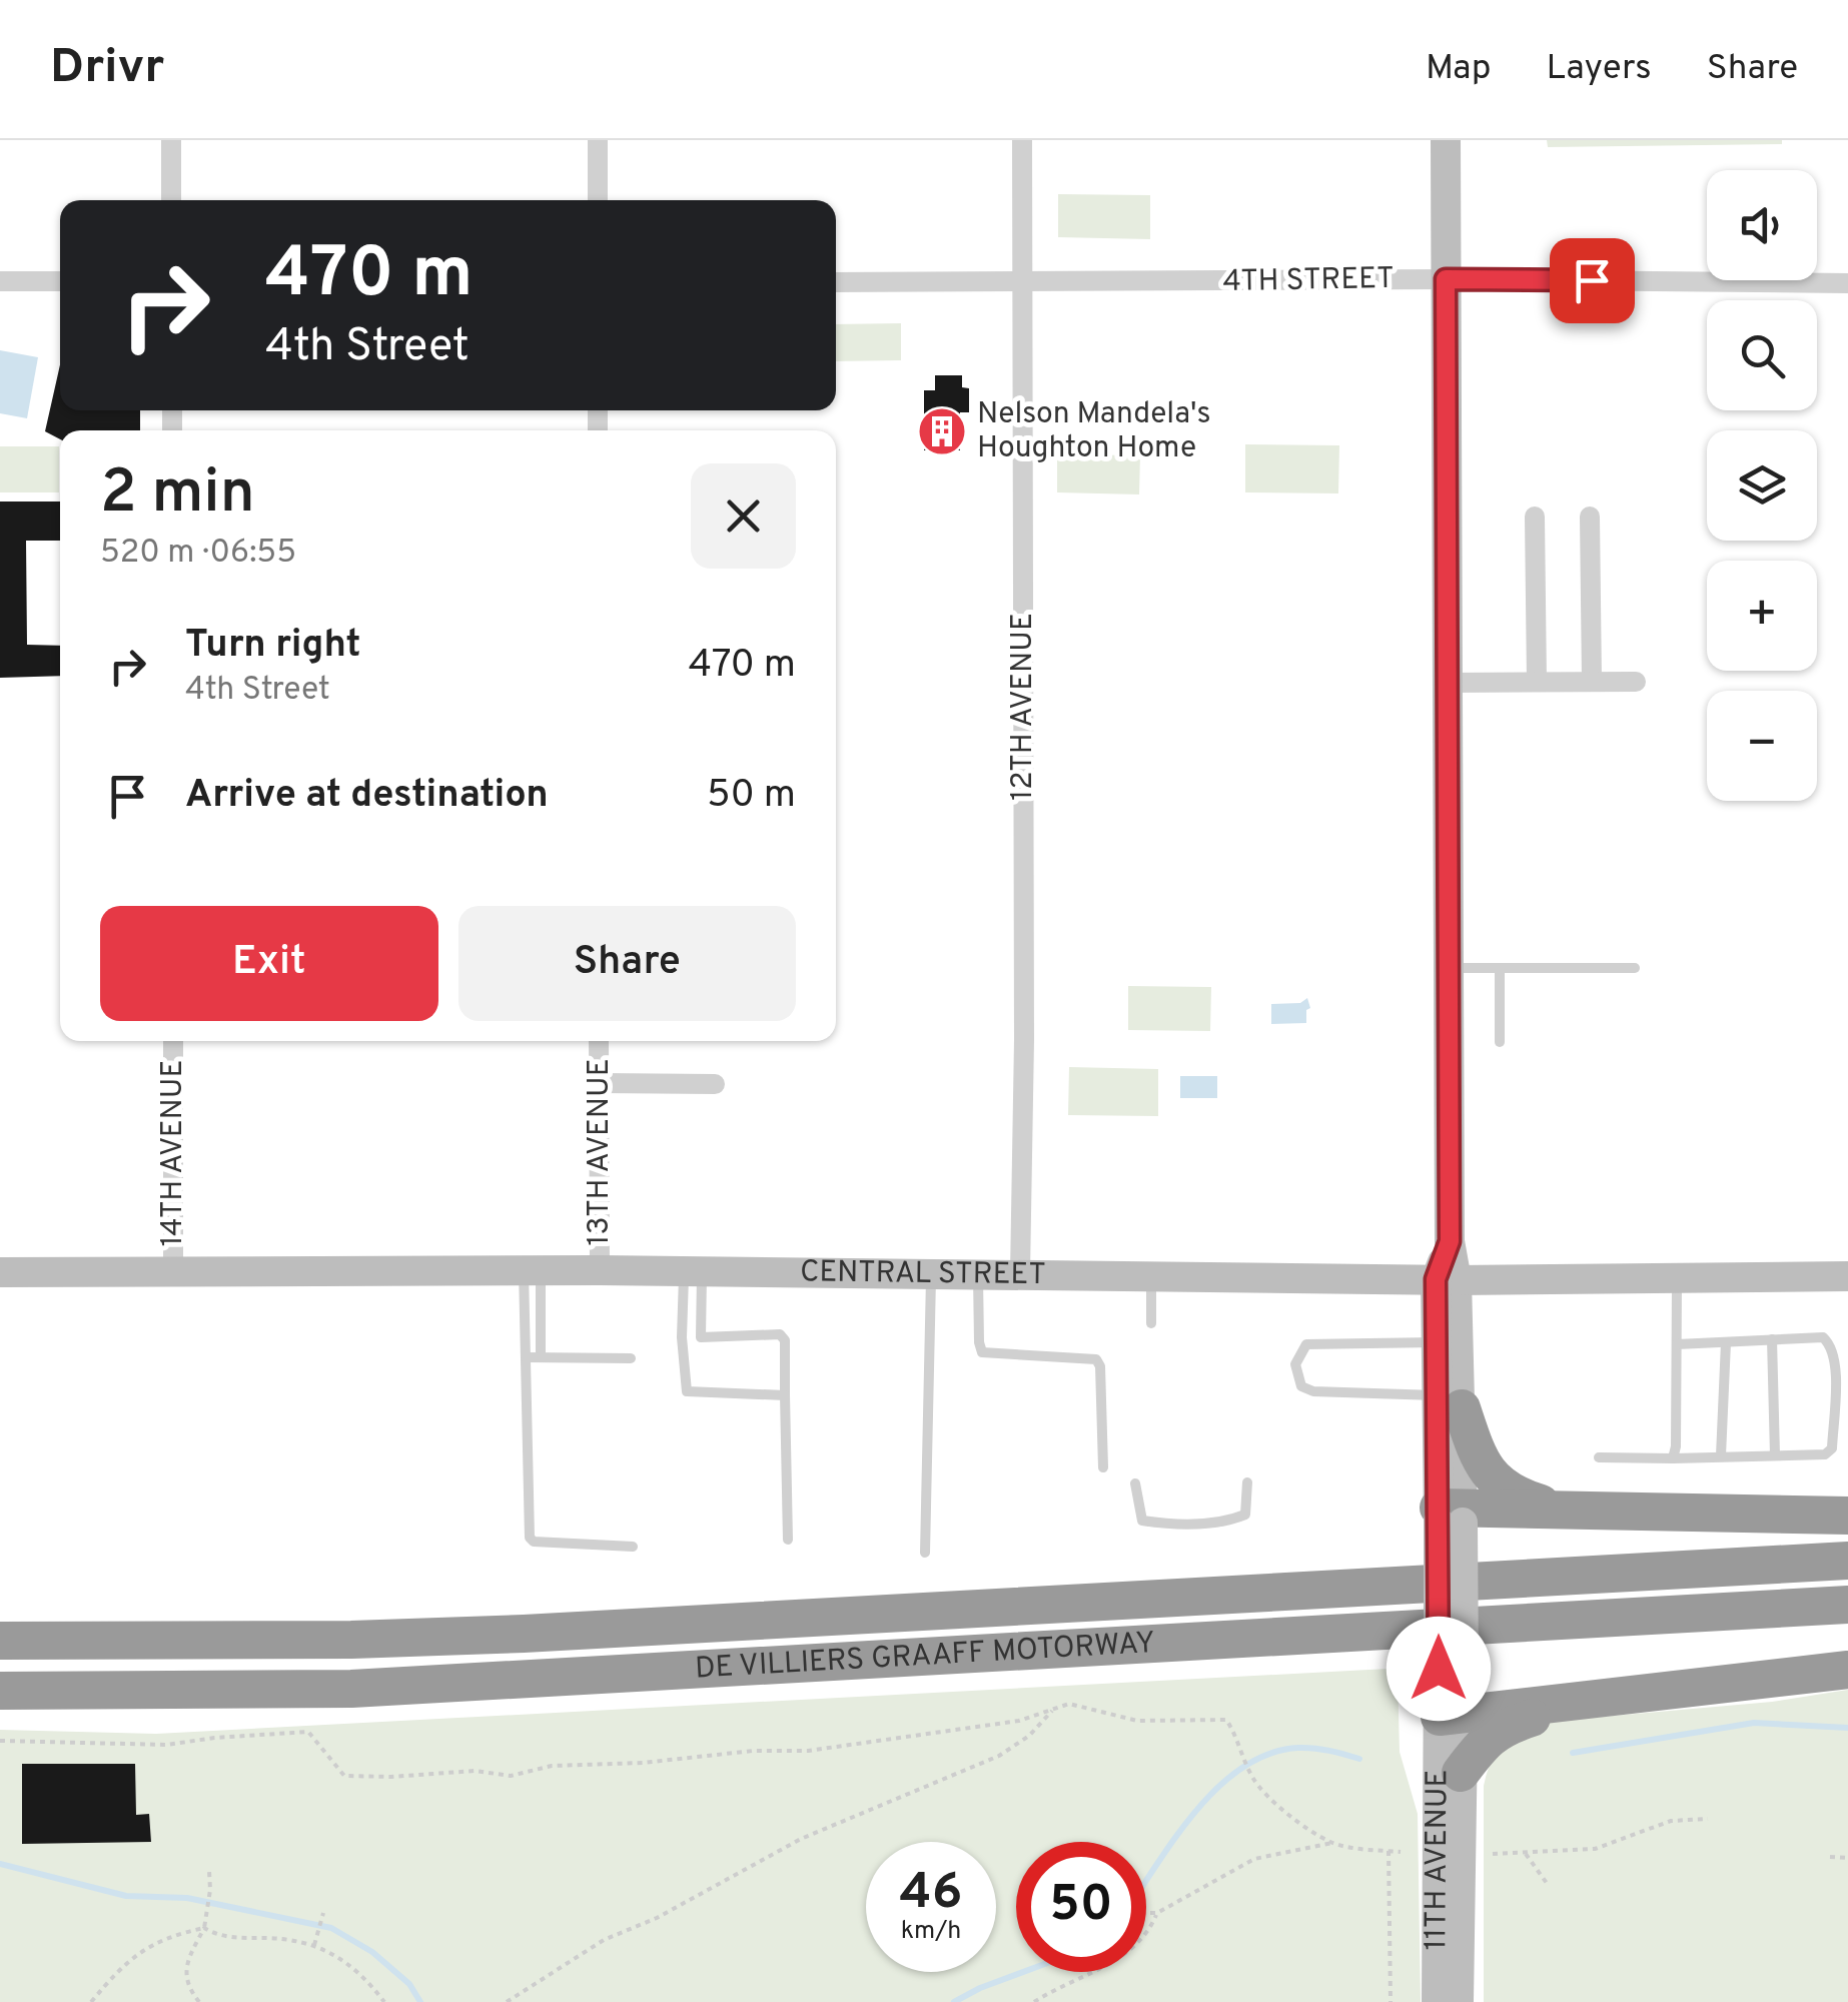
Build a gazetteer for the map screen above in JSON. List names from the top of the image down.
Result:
{
  "streets": {
    "highway": ["DE VILLIERS GRAAFF MOTORWAY"],
    "main road": ["CENTRAL STREET", "11TH AVENUE"],
    "street": [
      "4TH STREET",
      "12TH AVENUE",
      "13TH AVENUE",
      "14TH AVENUE"
    ]
  },
  "crossings": [
    ["4TH STREET", "12TH AVENUE"],
    ["4TH STREET", "11TH AVENUE"],
    ["12TH AVENUE", "CENTRAL STREET"],
    ["13TH AVENUE", "CENTRAL STREET"],
    ["14TH AVENUE", "CENTRAL STREET"],
    ["CENTRAL STREET", "11TH AVENUE"]
  ],
  "places": {
    "building": ["Nelson Mandela's Houghton Home"]
  },
  "page": {
    "header": "Drivr",
    "nav": ["Map", "Layers", "Share"],
    "map_buttons": ["+", "−"],
    "turn": ["470 m", "4th Street"],
    "heading": ["2 min", "520 m · 06:55"],
    "list": [
      {
        "name": "Turn right",
        "note": "4th Street",
        "value": "470 m"
      },
      {
        "name": "Arrive at destination",
        "value": "50 m"
      }
    ],
    "buttons": ["Exit", "Share"],
    "speed": "46 km/h",
    "limit": "50"
  }
}
